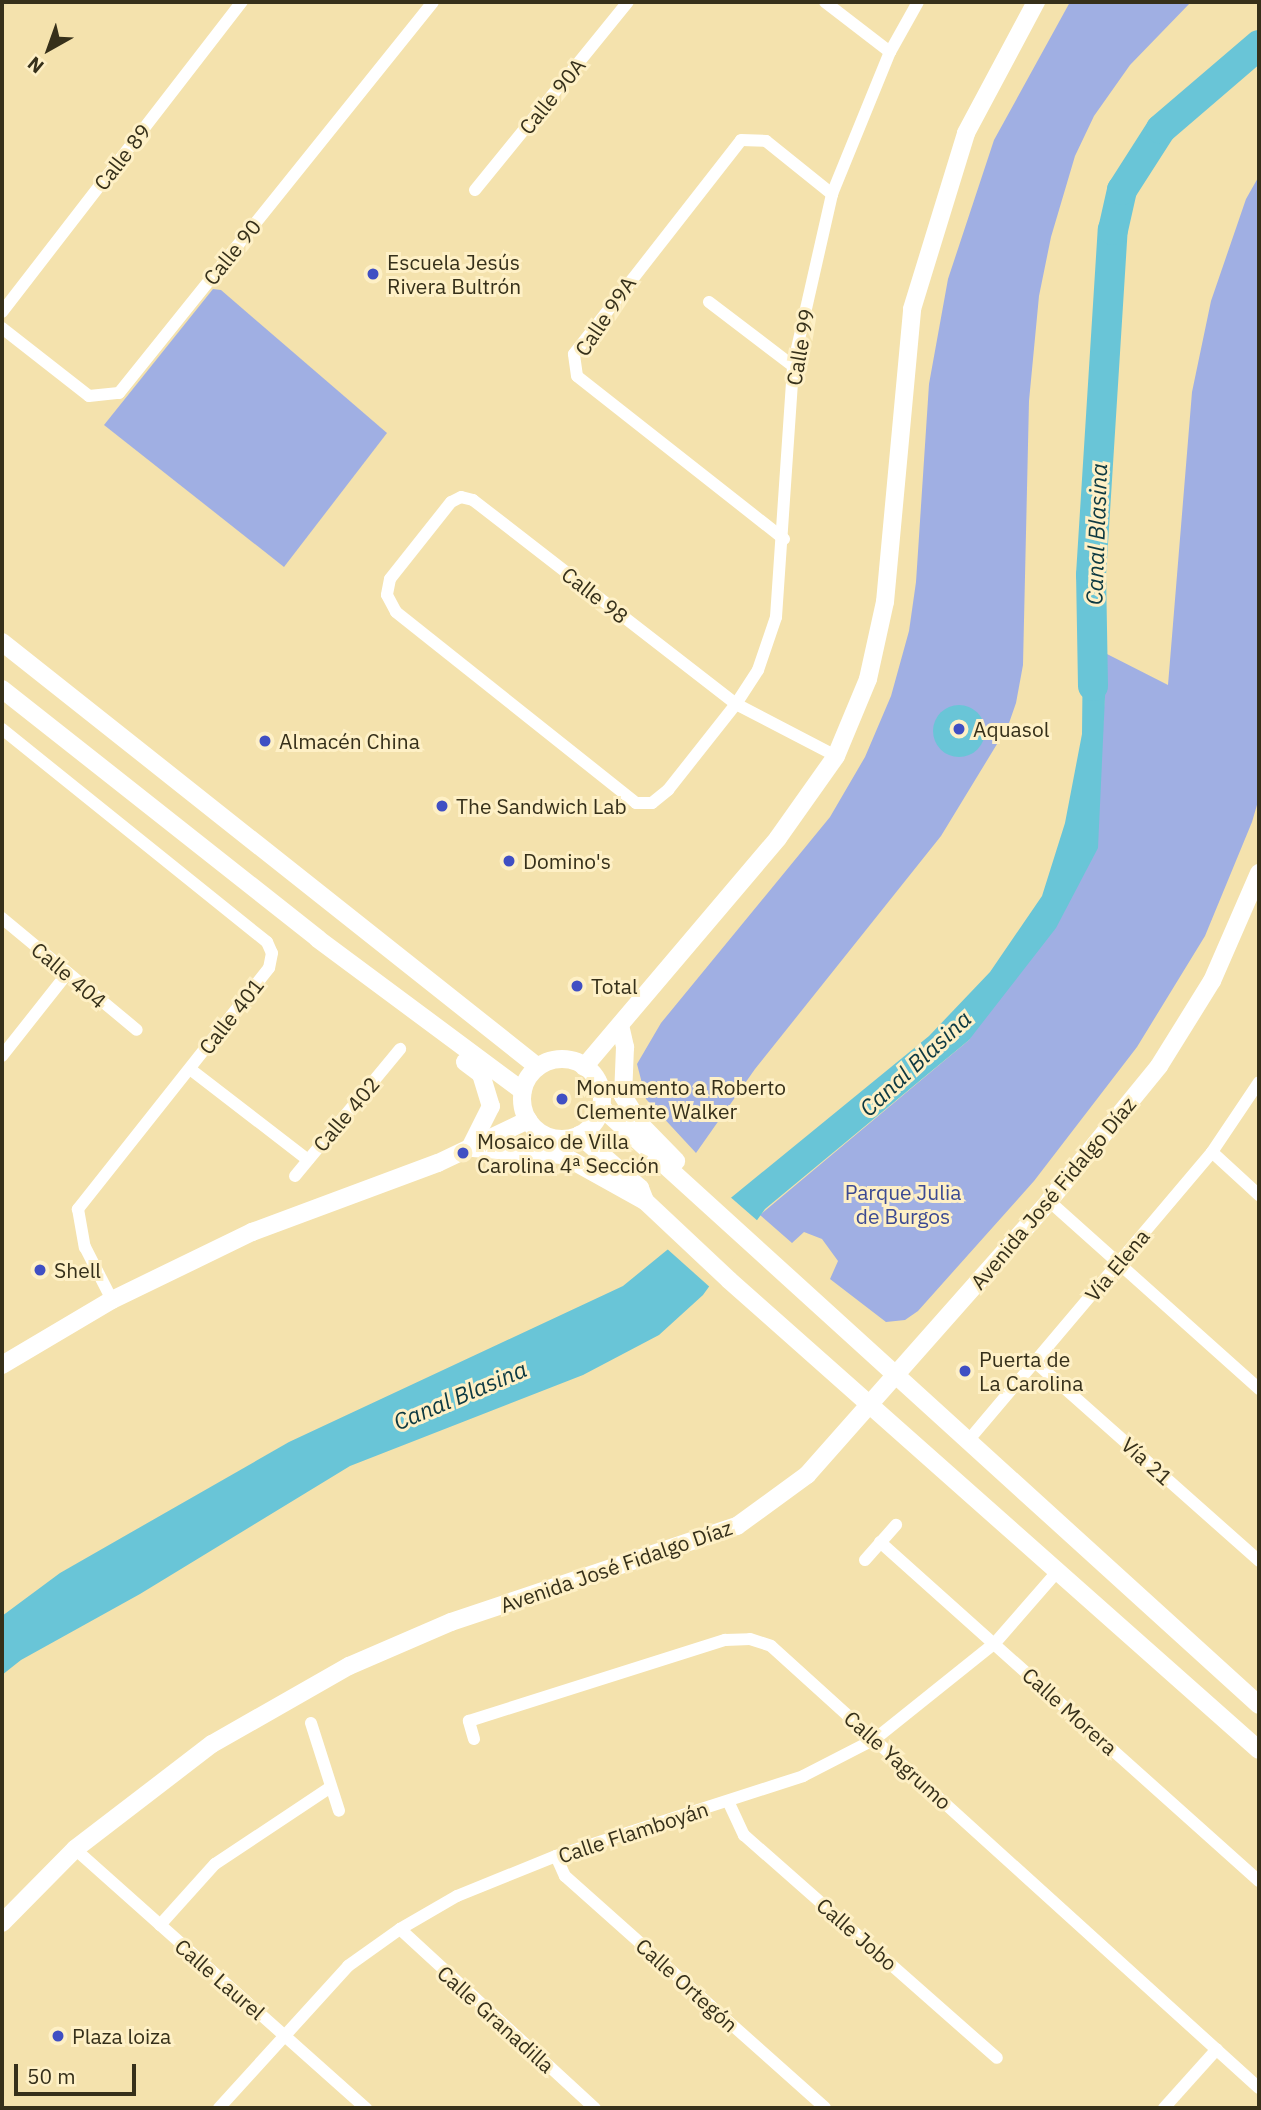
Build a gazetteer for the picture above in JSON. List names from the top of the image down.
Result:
{
  "streets": {
    "main road": ["Avenida José Fidalgo Díaz"],
    "street": [
      "Calle 90A",
      "Calle 89",
      "Calle 90",
      "Calle 99A",
      "Calle 99",
      "Calle 98",
      "Calle 404",
      "Calle 401",
      "Calle 402",
      "Vía Elena",
      "Vía 21",
      "Calle Morera",
      "Calle Yagrumo",
      "Calle Flamboyán",
      "Calle Jobo",
      "Calle Laurel",
      "Calle Ortegón",
      "Calle Granadilla"
    ]
  },
  "crossings": [
    ["Calle 99A", "Calle 99"],
    ["Calle 99", "Calle 98"],
    ["Calle 401", "Calle 402"],
    ["Avenida José Fidalgo Díaz", "Calle Laurel"],
    ["Vía Elena", "Vía 21"],
    ["Calle Morera", "Calle Flamboyán"],
    ["Calle Yagrumo", "Calle Flamboyán"],
    ["Calle Flamboyán", "Calle Jobo"],
    ["Calle Flamboyán", "Calle Laurel"],
    ["Calle Flamboyán", "Calle Ortegón"],
    ["Calle Flamboyán", "Calle Granadilla"]
  ],
  "water": ["Canal Blasina"],
  "parks": ["Parque Julia de Burgos"],
  "places": [
    "Escuela Jesús Rivera Bultrón",
    "Aquasol",
    "Almacén China",
    "The Sandwich Lab",
    "Domino's",
    "Total",
    "Monumento a Roberto Clemente Walker",
    "Mosaico de Villa Carolina 4ª Sección",
    "Shell",
    "Puerta de La Carolina",
    "Plaza loiza"
  ],
  "scale_bar": "50 m",
  "north": "bottom left"
}
